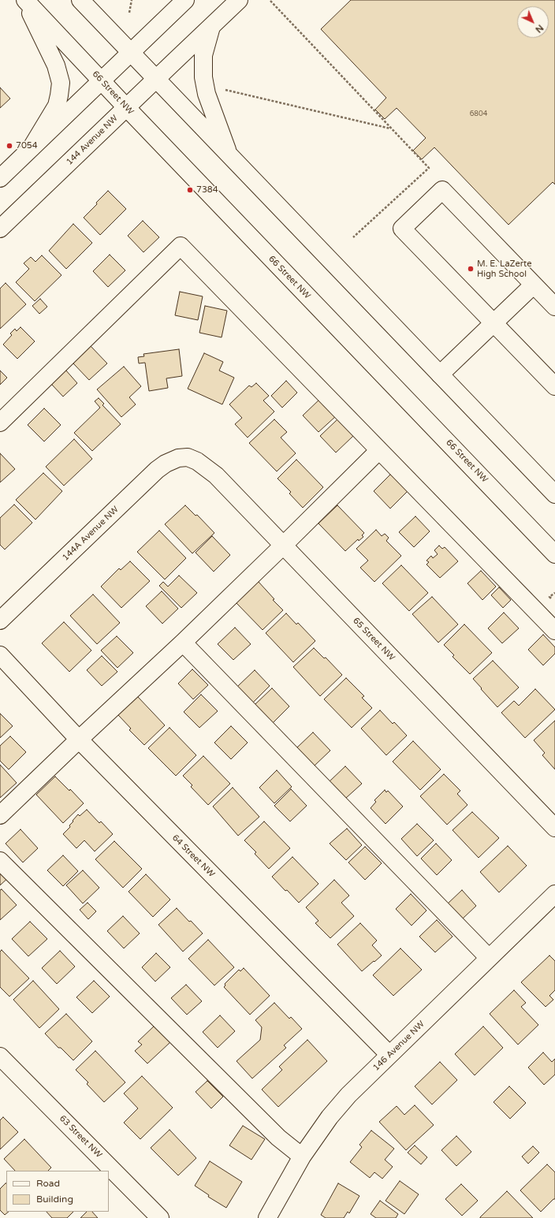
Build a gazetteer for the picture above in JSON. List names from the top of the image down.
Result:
{
  "streets": {
    "street": [
      "66 Street NW",
      "144 Avenue NW",
      "144A Avenue NW",
      "65 Street NW",
      "64 Street NW",
      "146 Avenue NW",
      "63 Street NW"
    ]
  },
  "crossings": [
    ["66 Street NW", "144 Avenue NW"],
    ["144A Avenue NW", "65 Street NW"],
    ["64 Street NW", "146 Avenue NW"]
  ],
  "places": ["7054", "7384", "M. E. LaZerte High School"],
  "house_numbers": ["6804"],
  "legend": ["Road", "Building"],
  "north": "bottom right"
}
